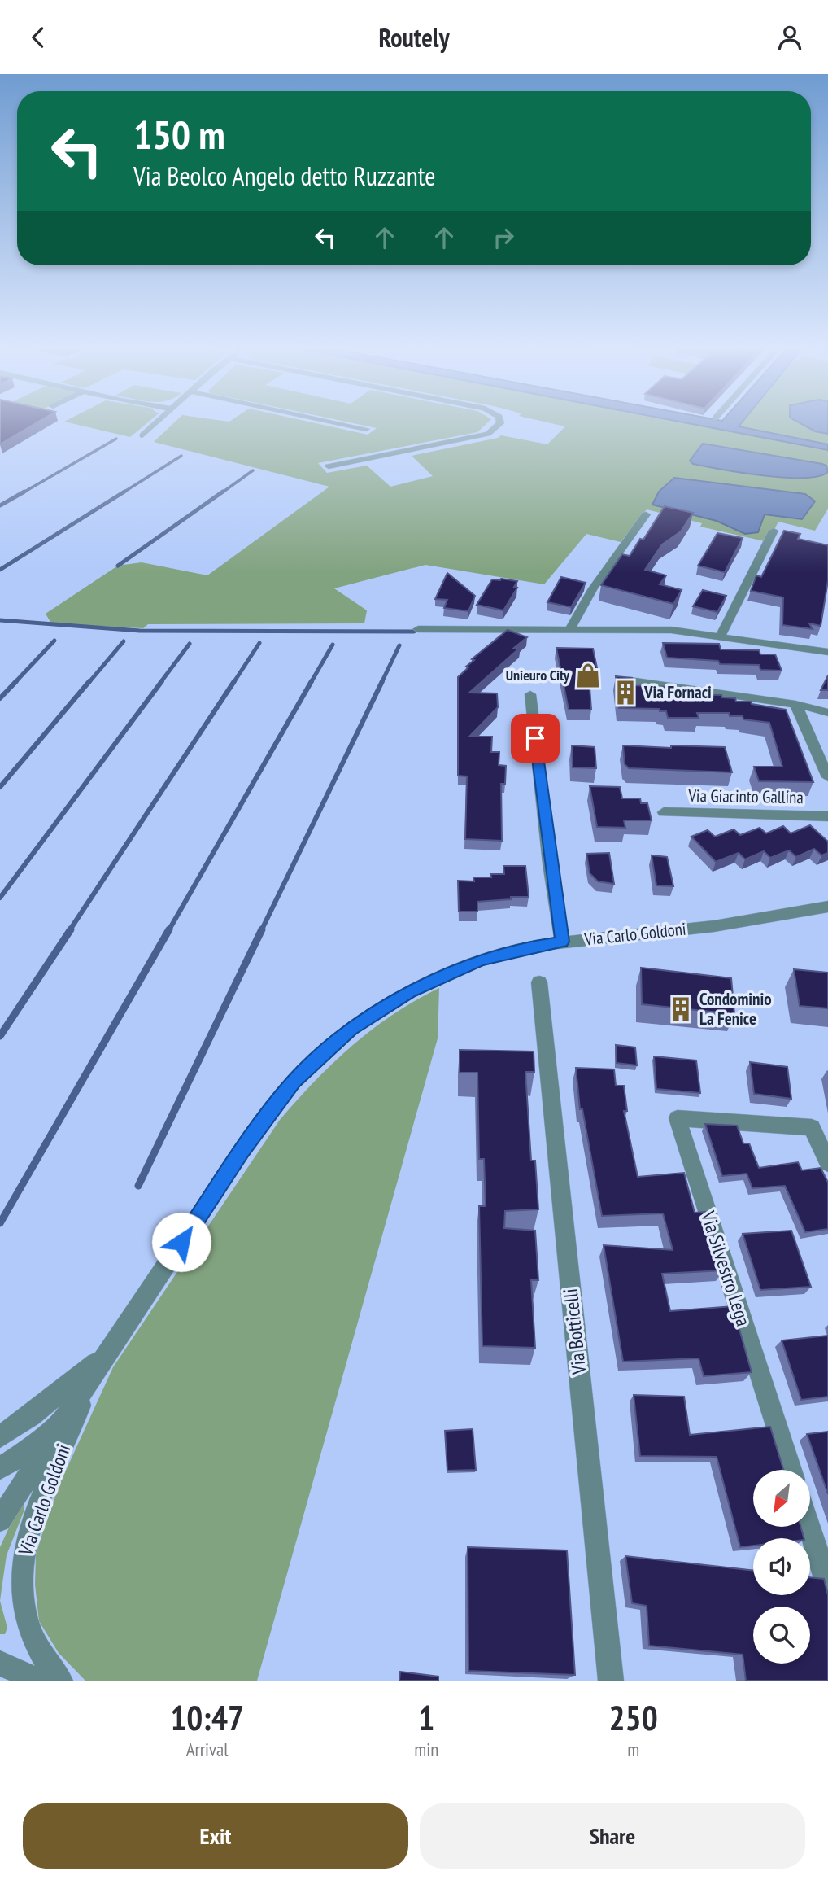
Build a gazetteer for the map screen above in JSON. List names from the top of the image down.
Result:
{
  "streets": {
    "street": [
      "Via Giacinto Gallina",
      "Via Carlo Goldoni",
      "Via Silvestro Lega",
      "Via Botticelli"
    ]
  },
  "places": {
    "shop": ["Unieuro City"],
    "building": ["Via Fornaci", "Condominio La Fenice"]
  },
  "north": "bottom left",
  "page": {
    "header": "Routely",
    "turn": ["150 m", "Via Beolco Angelo detto Ruzzante"],
    "eta": [
      "10:47",
      "Arrival",
      "1",
      "min",
      "250",
      "m"
    ],
    "buttons": ["Exit", "Share"]
  }
}
